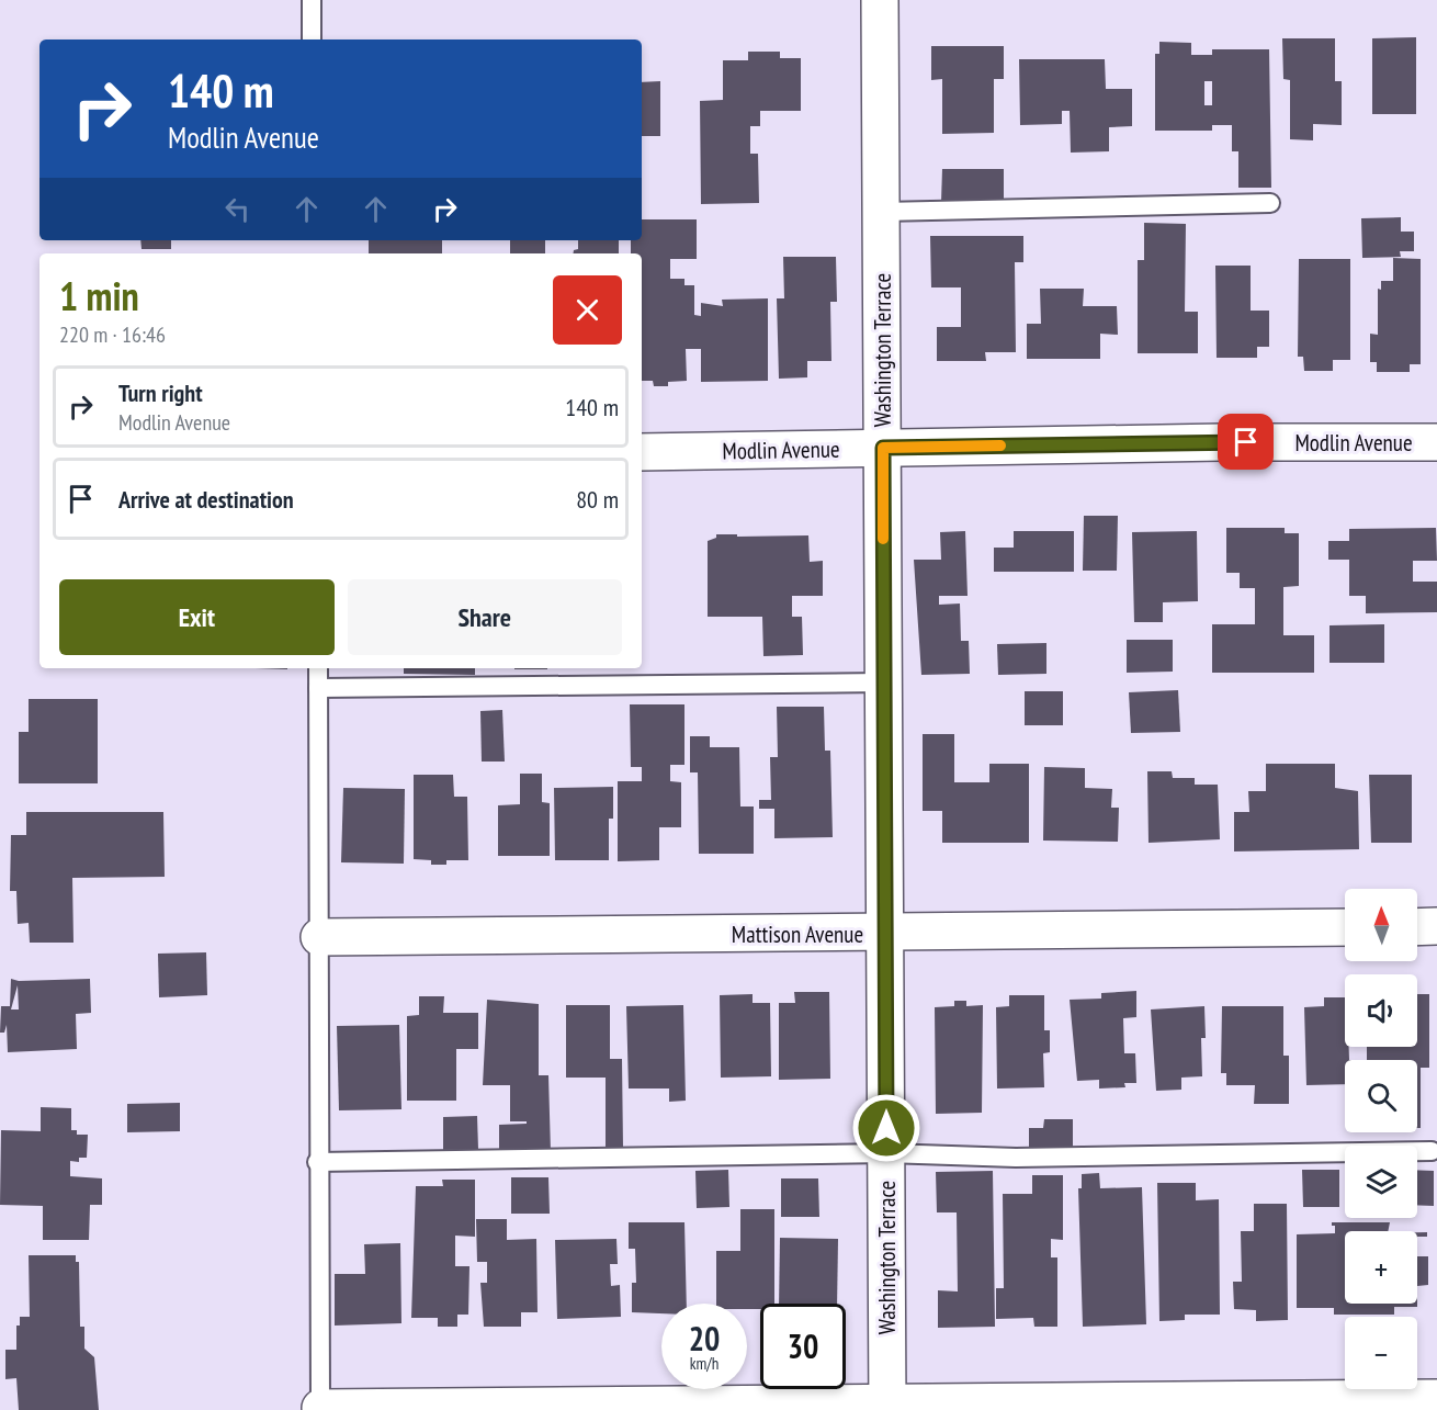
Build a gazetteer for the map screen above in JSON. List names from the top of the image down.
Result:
{
  "streets": {
    "street": ["Washington Terrace", "Modlin Avenue", "Mattison Avenue"]
  },
  "crossings": [
    ["Washington Terrace", "Modlin Avenue"],
    ["Washington Terrace", "Mattison Avenue"]
  ],
  "north": "top",
  "page": {
    "turn": ["140 m", "Modlin Avenue"],
    "heading": ["1 min", "220 m · 16:46"],
    "list": [
      {
        "name": "Turn right",
        "note": "Modlin Avenue",
        "value": "140 m"
      },
      {
        "name": "Arrive at destination",
        "value": "80 m"
      }
    ],
    "buttons": ["Exit", "Share"],
    "map_buttons": ["+", "−"],
    "speed": "20 km/h",
    "limit": "30"
  }
}
